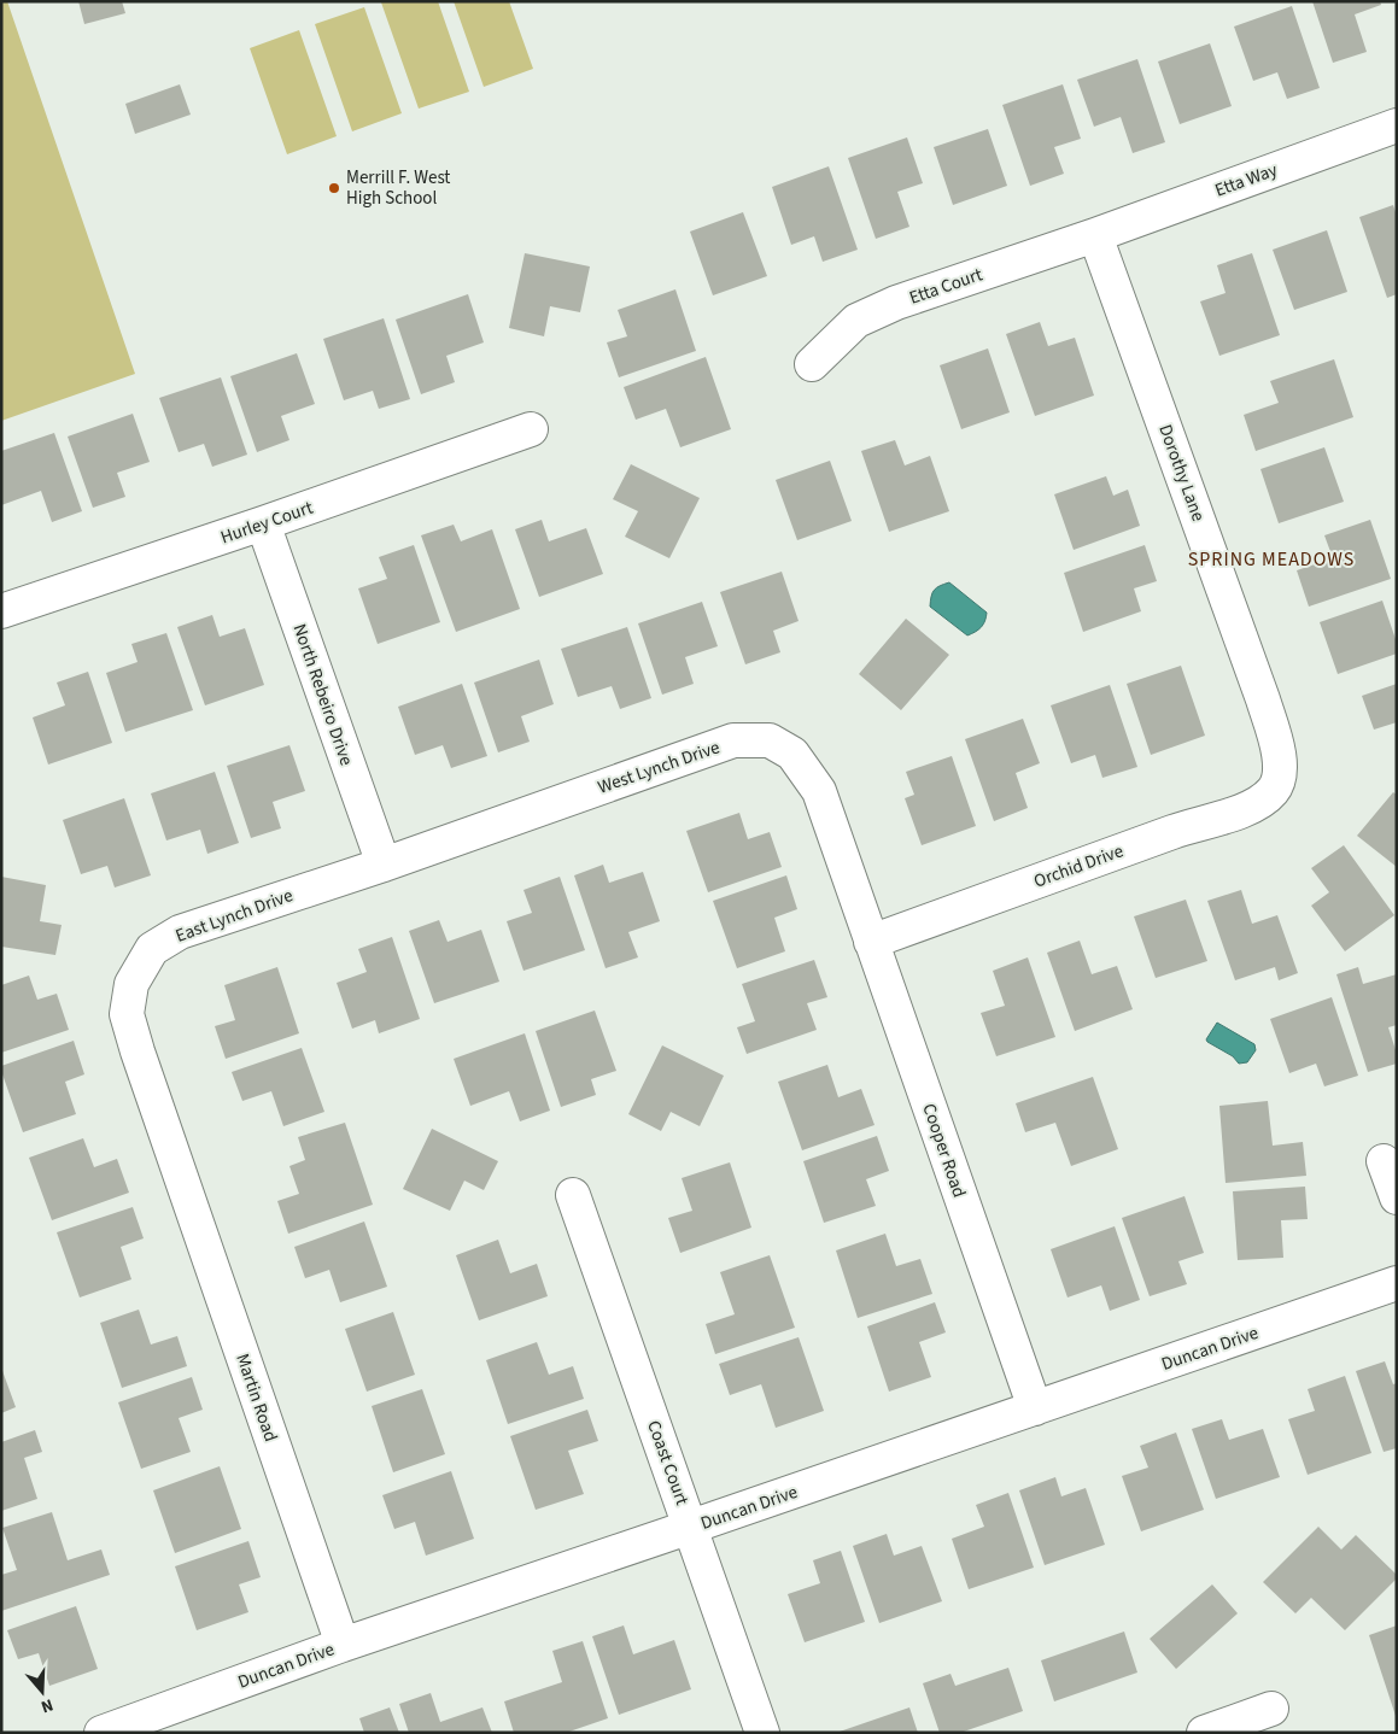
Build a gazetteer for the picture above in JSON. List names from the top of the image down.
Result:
{
  "streets": {
    "street": [
      "Etta Way",
      "Etta Court",
      "Dorothy Lane",
      "Hurley Court",
      "North Rebeiro Drive",
      "West Lynch Drive",
      "Orchid Drive",
      "East Lynch Drive",
      "Cooper Road",
      "Duncan Drive",
      "Martin Road",
      "Coast Court"
    ]
  },
  "crossings": [
    ["Etta Way", "Etta Court"],
    ["Etta Way", "Dorothy Lane"],
    ["Etta Court", "Dorothy Lane"],
    ["Dorothy Lane", "Orchid Drive"],
    ["Hurley Court", "North Rebeiro Drive"],
    ["North Rebeiro Drive", "West Lynch Drive"],
    ["North Rebeiro Drive", "East Lynch Drive"],
    ["West Lynch Drive", "East Lynch Drive"],
    ["West Lynch Drive", "Cooper Road"],
    ["Orchid Drive", "Cooper Road"],
    ["East Lynch Drive", "Martin Road"],
    ["Cooper Road", "Duncan Drive"],
    ["Duncan Drive", "Martin Road"],
    ["Duncan Drive", "Coast Court"]
  ],
  "districts": ["SPRING MEADOWS"],
  "places": ["Merrill F. West High School"],
  "north": "bottom"
}
